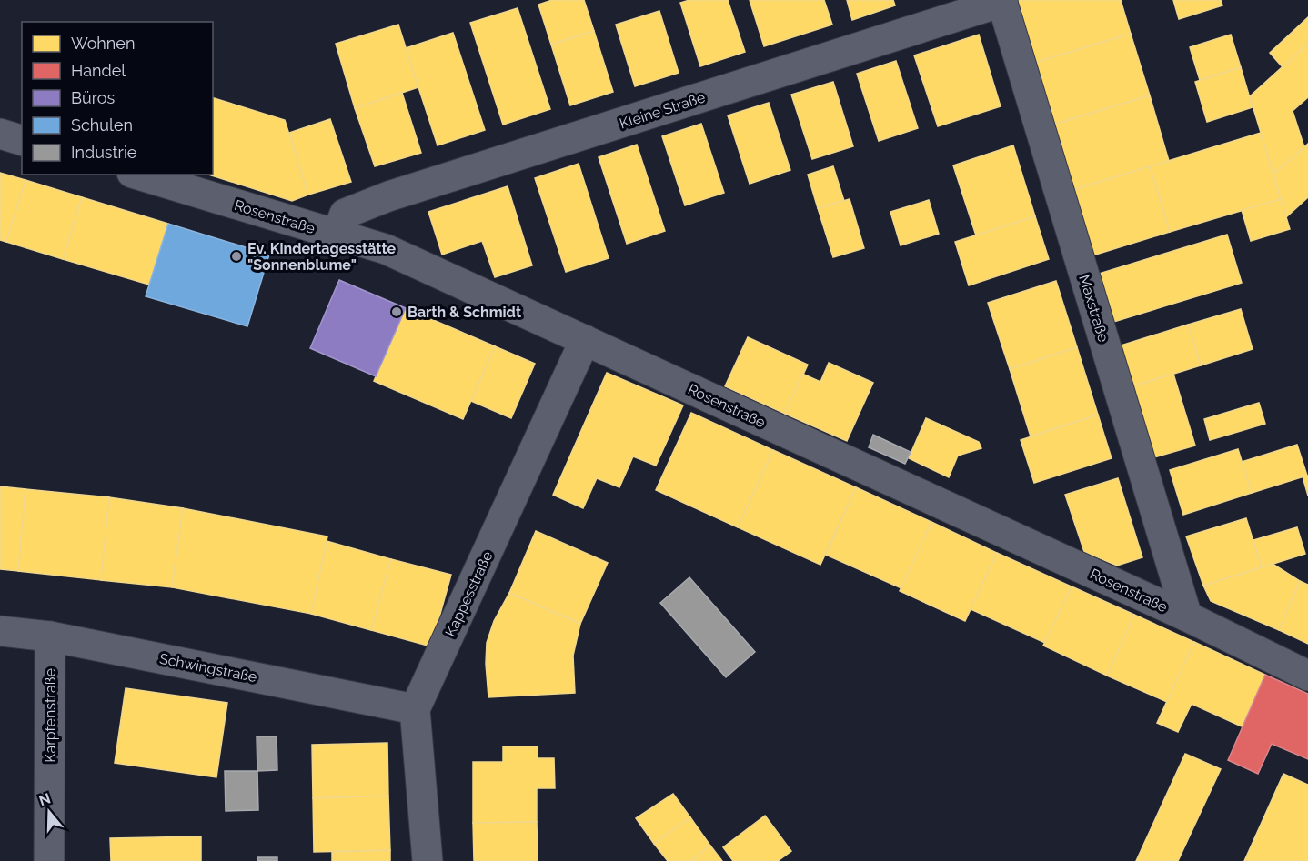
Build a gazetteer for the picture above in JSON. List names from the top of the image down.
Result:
{
  "streets": {
    "street": [
      "Kleine Straße",
      "Rosenstraße",
      "Maxstraße",
      "Kappesstraße",
      "Schwingstraße",
      "Karpfenstraße"
    ]
  },
  "crossings": [
    ["Kleine Straße", "Rosenstraße"],
    ["Kleine Straße", "Maxstraße"],
    ["Rosenstraße", "Maxstraße"],
    ["Rosenstraße", "Kappesstraße"],
    ["Kappesstraße", "Schwingstraße"],
    ["Schwingstraße", "Karpfenstraße"]
  ],
  "places": ["Ev. Kindertagesstätte \"Sonnenblume\"", "Barth & Schmidt"],
  "legend": [
    "Wohnen",
    "Handel",
    "Büros",
    "Schulen",
    "Industrie"
  ],
  "north": "top"
}
